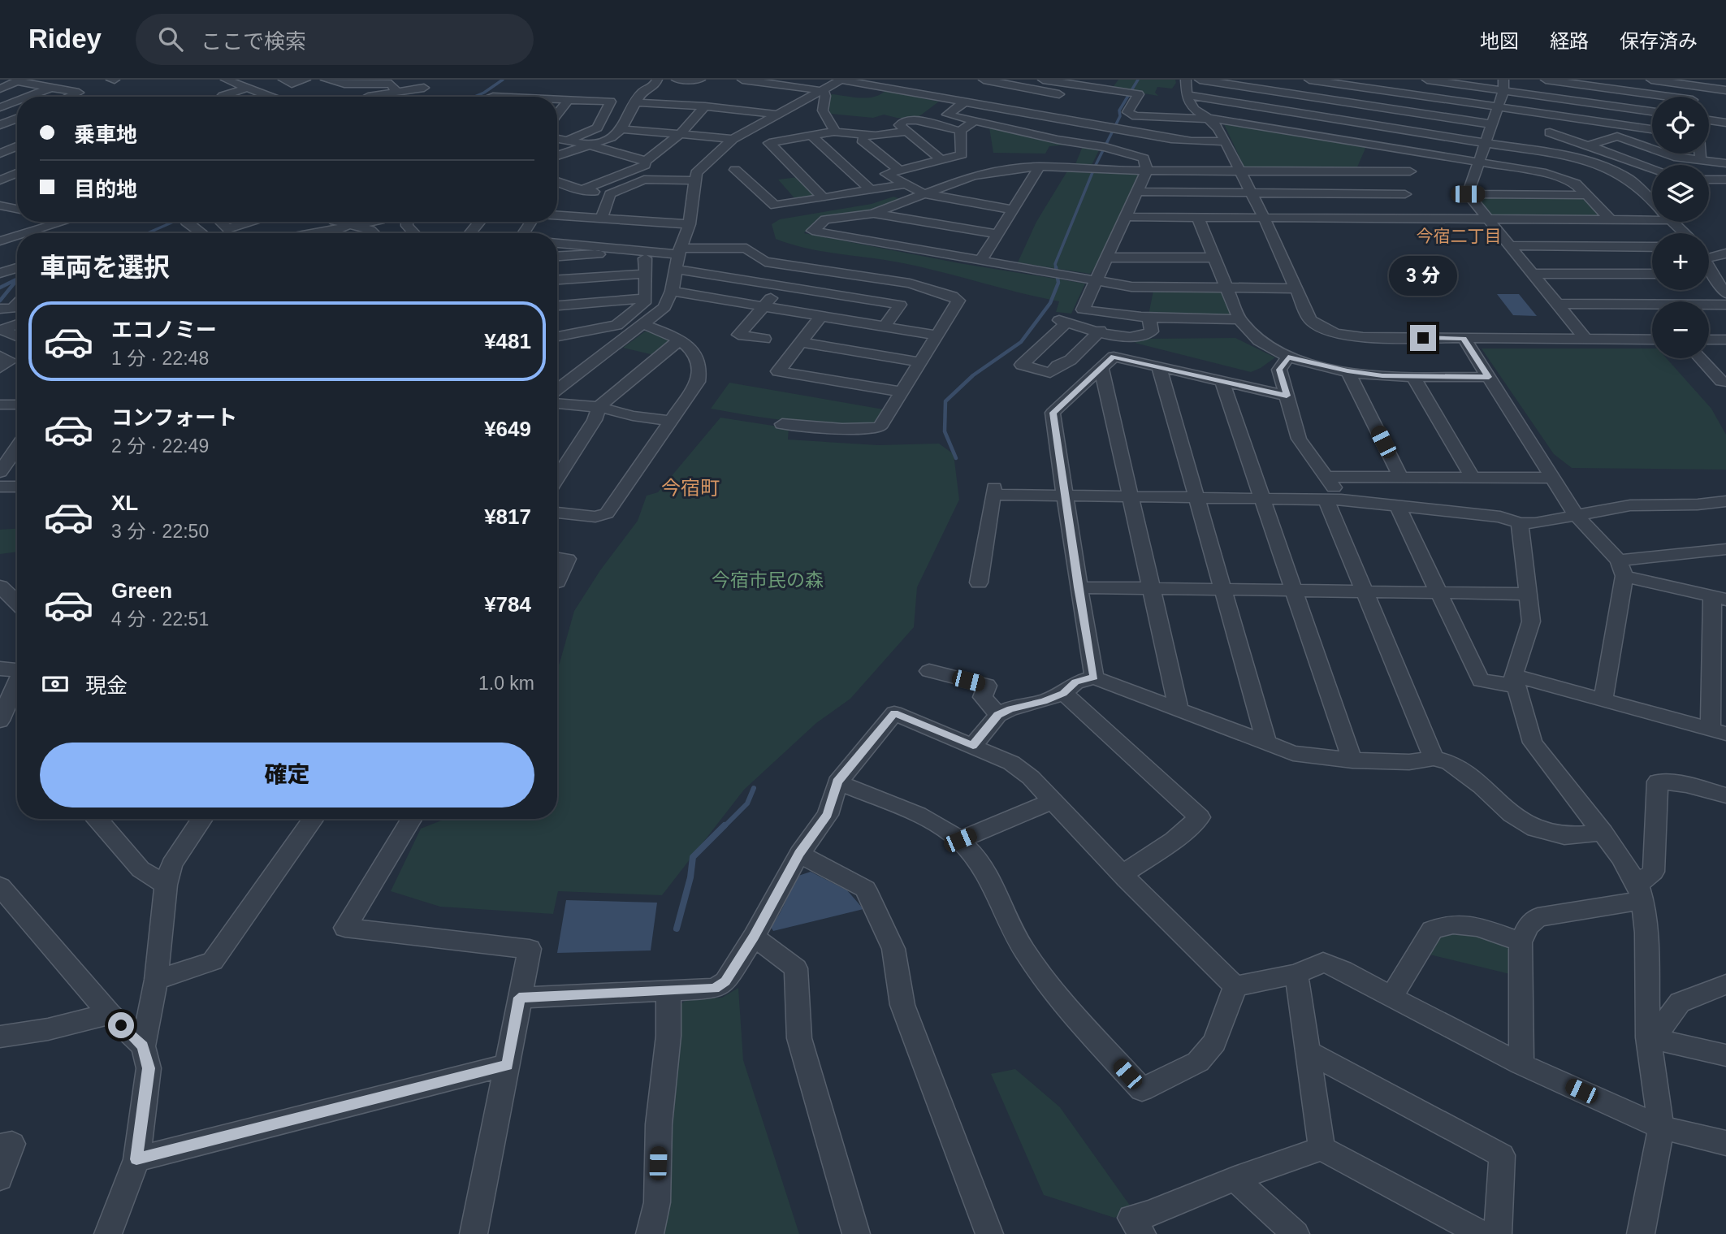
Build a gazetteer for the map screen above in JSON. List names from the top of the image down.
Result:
{
  "districts": ["今宿二丁目", "今宿町"],
  "parks": ["今宿市民の森"],
  "page": {
    "header": "Ridey",
    "search": "ここで検索",
    "nav": ["地図", "経路", "保存済み"],
    "map_buttons": ["+", "−"],
    "banner": ["乗車地", "目的地"],
    "heading": "車両を選択",
    "bubble": "3 分",
    "list": [
      {
        "name": "エコノミー",
        "note": "1 分 · 22:48",
        "value": "¥481"
      },
      {
        "name": "コンフォート",
        "note": "2 分 · 22:49",
        "value": "¥649"
      },
      {
        "name": "XL",
        "note": "3 分 · 22:50",
        "value": "¥817"
      },
      {
        "name": "Green",
        "note": "4 分 · 22:51",
        "value": "¥784"
      }
    ],
    "pay": ["現金", "1.0 km"],
    "buttons": "確定"
  }
}
